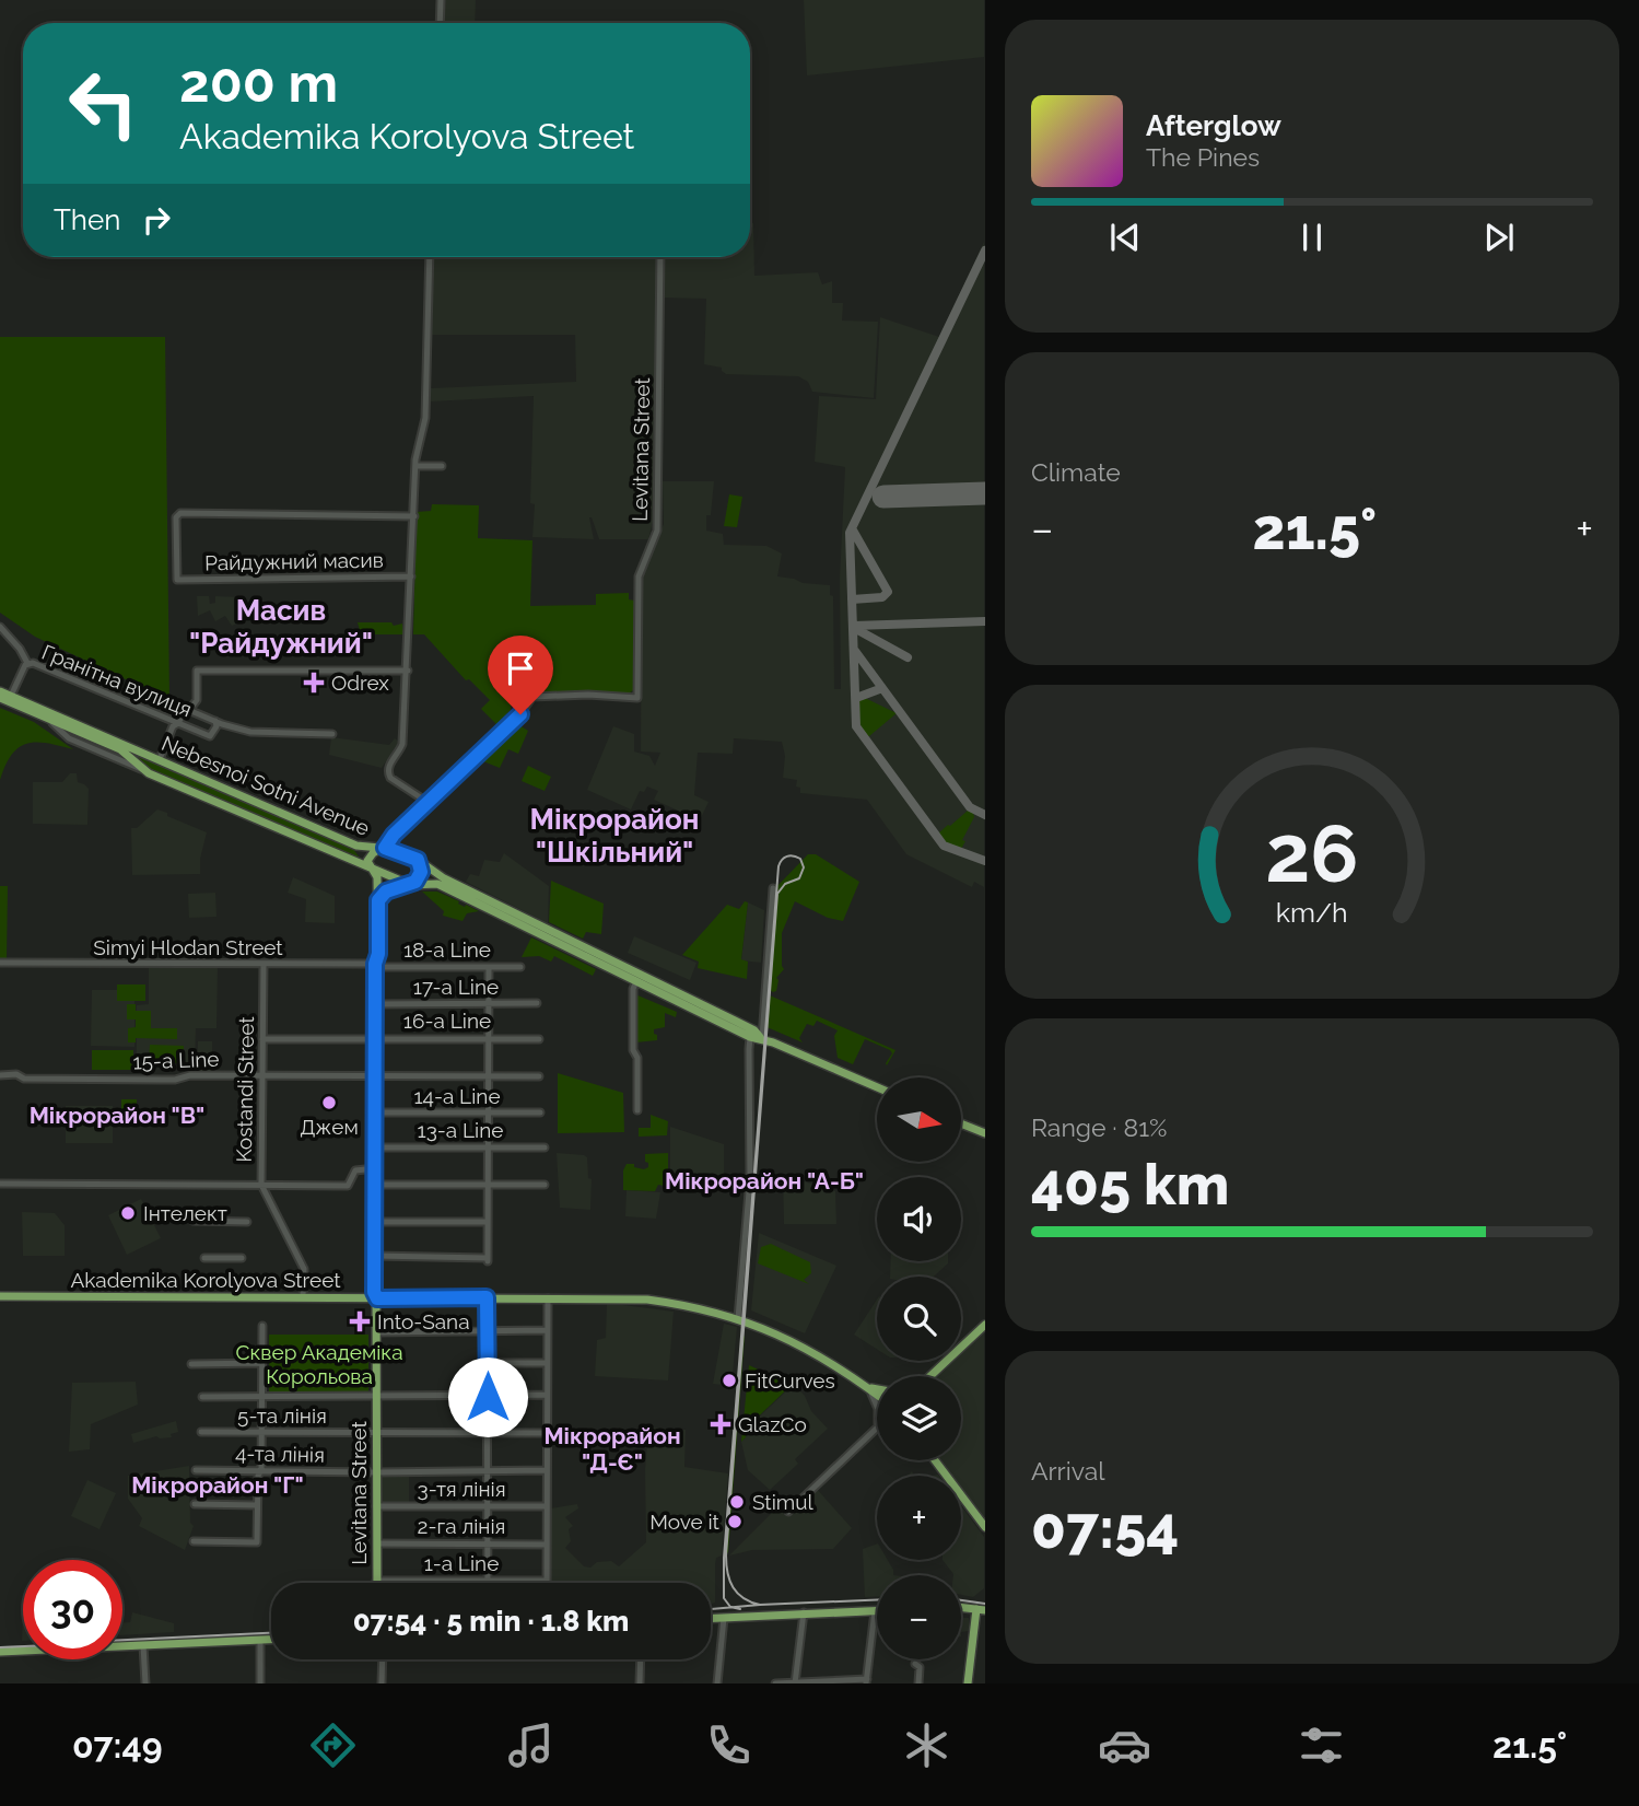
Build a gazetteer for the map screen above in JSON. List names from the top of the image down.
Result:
{
  "streets": {
    "main road": ["Levitana Street", "Nebesnoi Sotni Avenue", "Akademika Korolyova Street"],
    "street": [
      "Райдужний масив",
      "Гранітна вулиця",
      "Simyi Hlodan Street",
      "18-a Line",
      "17-a Line",
      "16-a Line",
      "15-a Line",
      "Kostandi Street",
      "14-a Line",
      "13-a Line",
      "5-та лінія",
      "4-та лінія",
      "3-тя лінія",
      "2-га лінія",
      "1-a Line"
    ]
  },
  "crossings": [
    ["Levitana Street", "Nebesnoi Sotni Avenue"],
    ["Levitana Street", "Simyi Hlodan Street"],
    ["Levitana Street", "18-a Line"],
    ["Levitana Street", "17-a Line"],
    ["Levitana Street", "16-a Line"],
    ["Levitana Street", "15-a Line"],
    ["Levitana Street", "14-a Line"],
    ["Levitana Street", "13-a Line"],
    ["Levitana Street", "Akademika Korolyova Street"],
    ["Levitana Street", "5-та лінія"],
    ["Levitana Street", "4-та лінія"],
    ["Levitana Street", "3-тя лінія"],
    ["Levitana Street", "2-га лінія"],
    ["Levitana Street", "1-a Line"],
    ["Гранітна вулиця", "Nebesnoi Sotni Avenue"],
    ["Simyi Hlodan Street", "18-a Line"],
    ["Simyi Hlodan Street", "Kostandi Street"],
    ["16-a Line", "Kostandi Street"],
    ["15-a Line", "Kostandi Street"],
    ["Kostandi Street", "Akademika Korolyova Street"]
  ],
  "districts": [
    "Масив \"Райдужний\"",
    "Мікрорайон \"Шкільний\"",
    "Мікрорайон \"В\"",
    "Мікрорайон \"А-Б\"",
    "Мікрорайон \"Д-Є\"",
    "Мікрорайон \"Г\""
  ],
  "parks": ["Сквер Академіка Корольова"],
  "places": {
    "health": ["Odrex", "Into-Sana", "GlazCo"],
    "other": [
      "Джем",
      "Інтелект",
      "FitCurves",
      "Stimul",
      "Move it"
    ]
  },
  "north": "right",
  "page": {
    "turn": ["200 m", "Akademika Korolyova Street"],
    "song": ["Afterglow", "The Pines"],
    "then": "Then",
    "tile": [
      "Climate",
      ["Range · 81%", "405 km"],
      ["Arrival", "07:54"]
    ],
    "heat": ["−", "21.5°", "+"],
    "map_buttons": ["+", "−"],
    "limit": "30",
    "trip": "07:54 · 5 min · 1.8 km",
    "tabs": ["07:49", "21.5°"],
    "gauge": ["26", "km/h"]
  }
}
